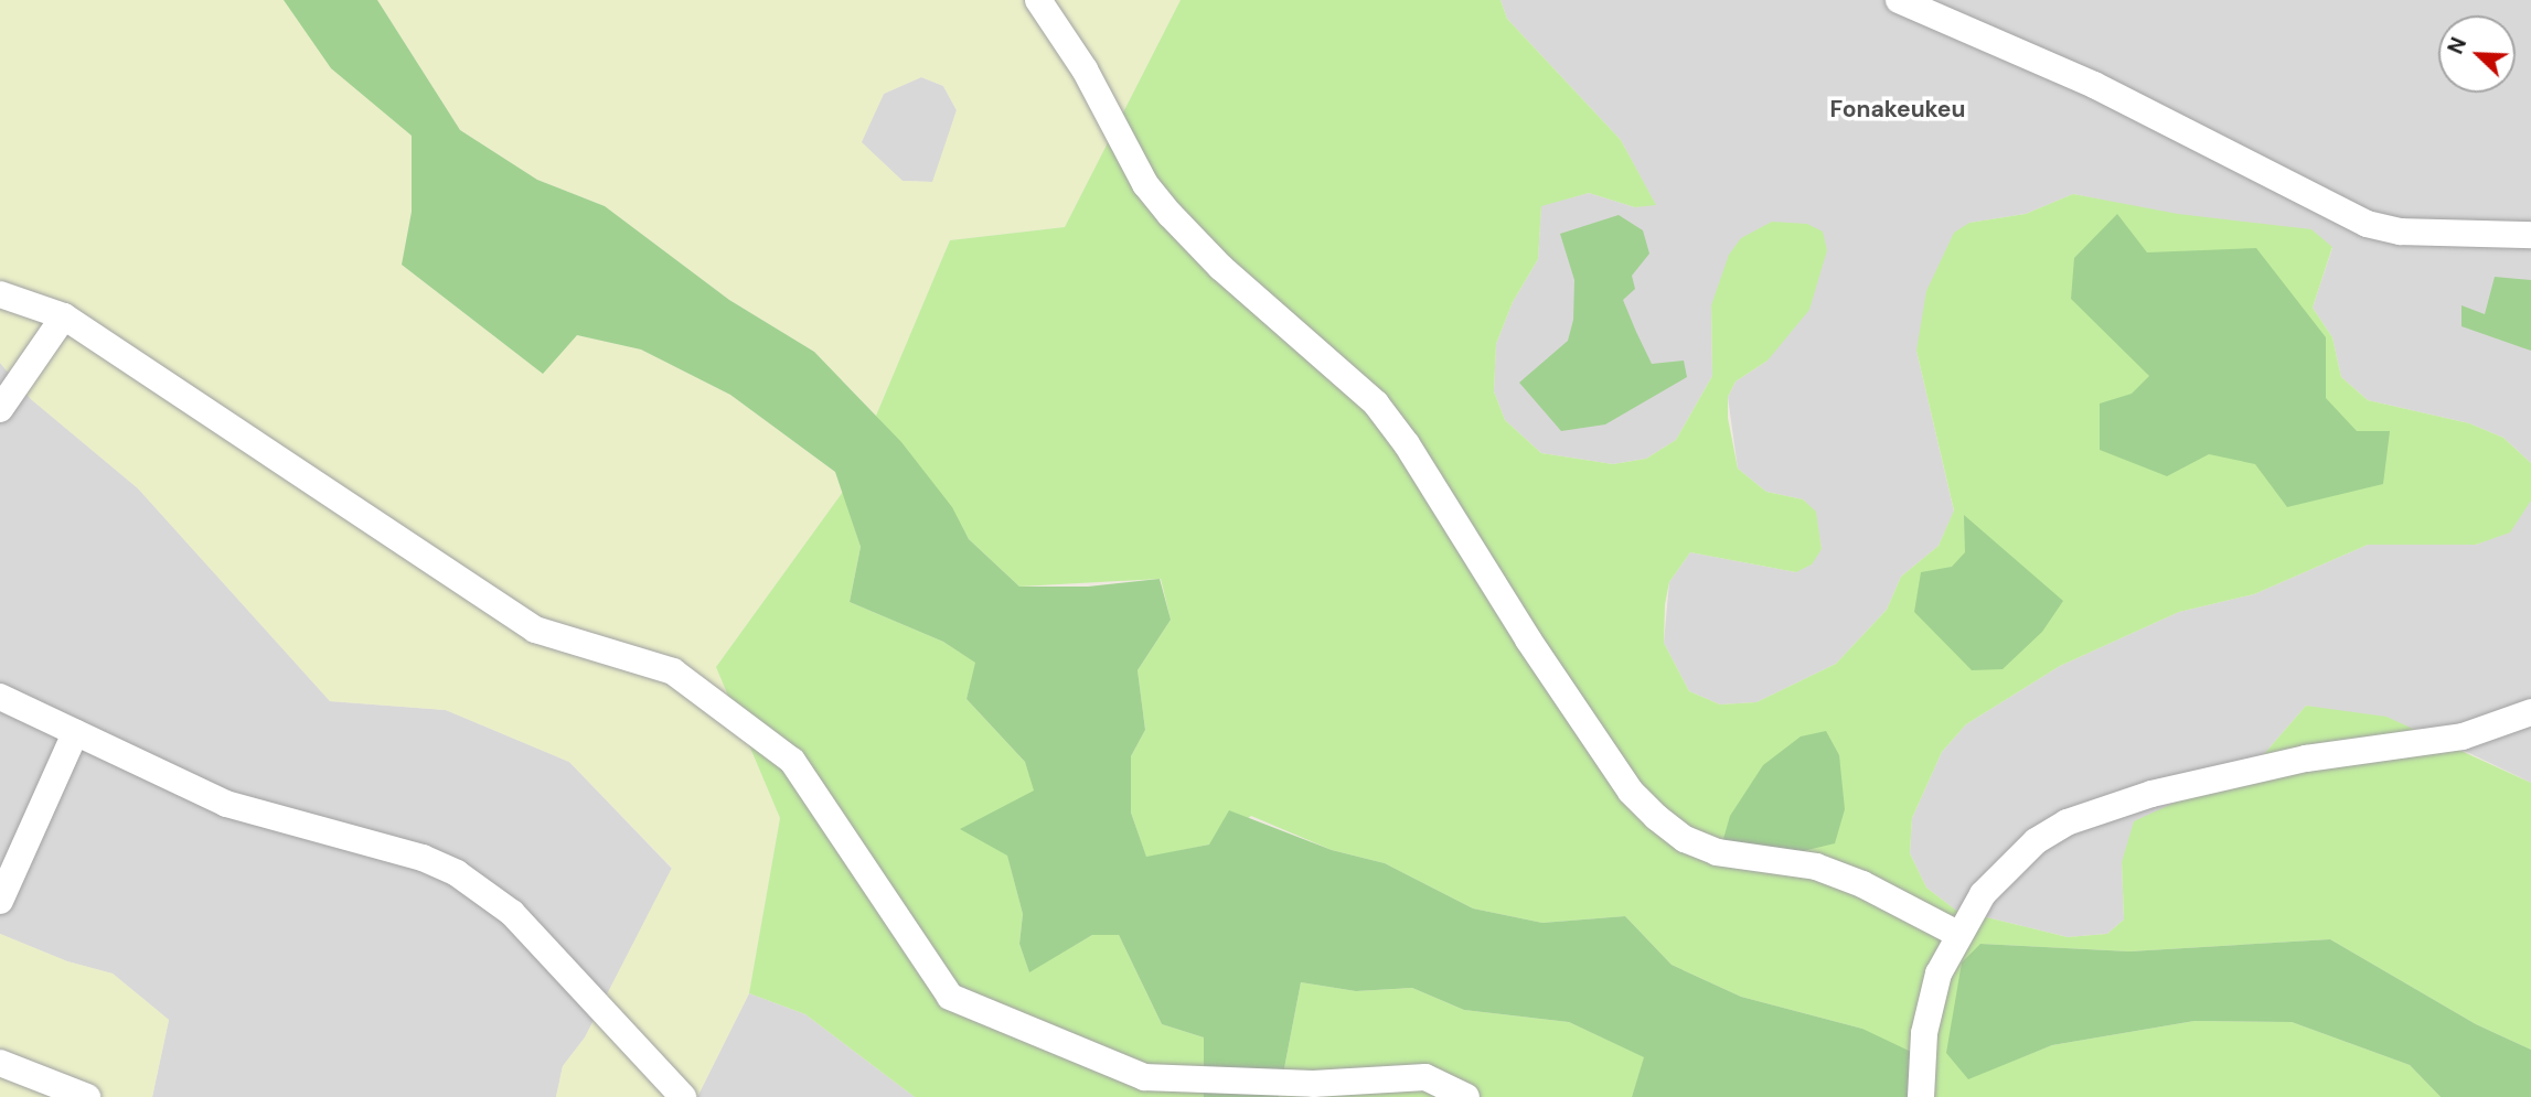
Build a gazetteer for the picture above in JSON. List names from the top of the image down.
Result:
{
  "districts": ["Fonakeukeu"],
  "north": "top left"
}
